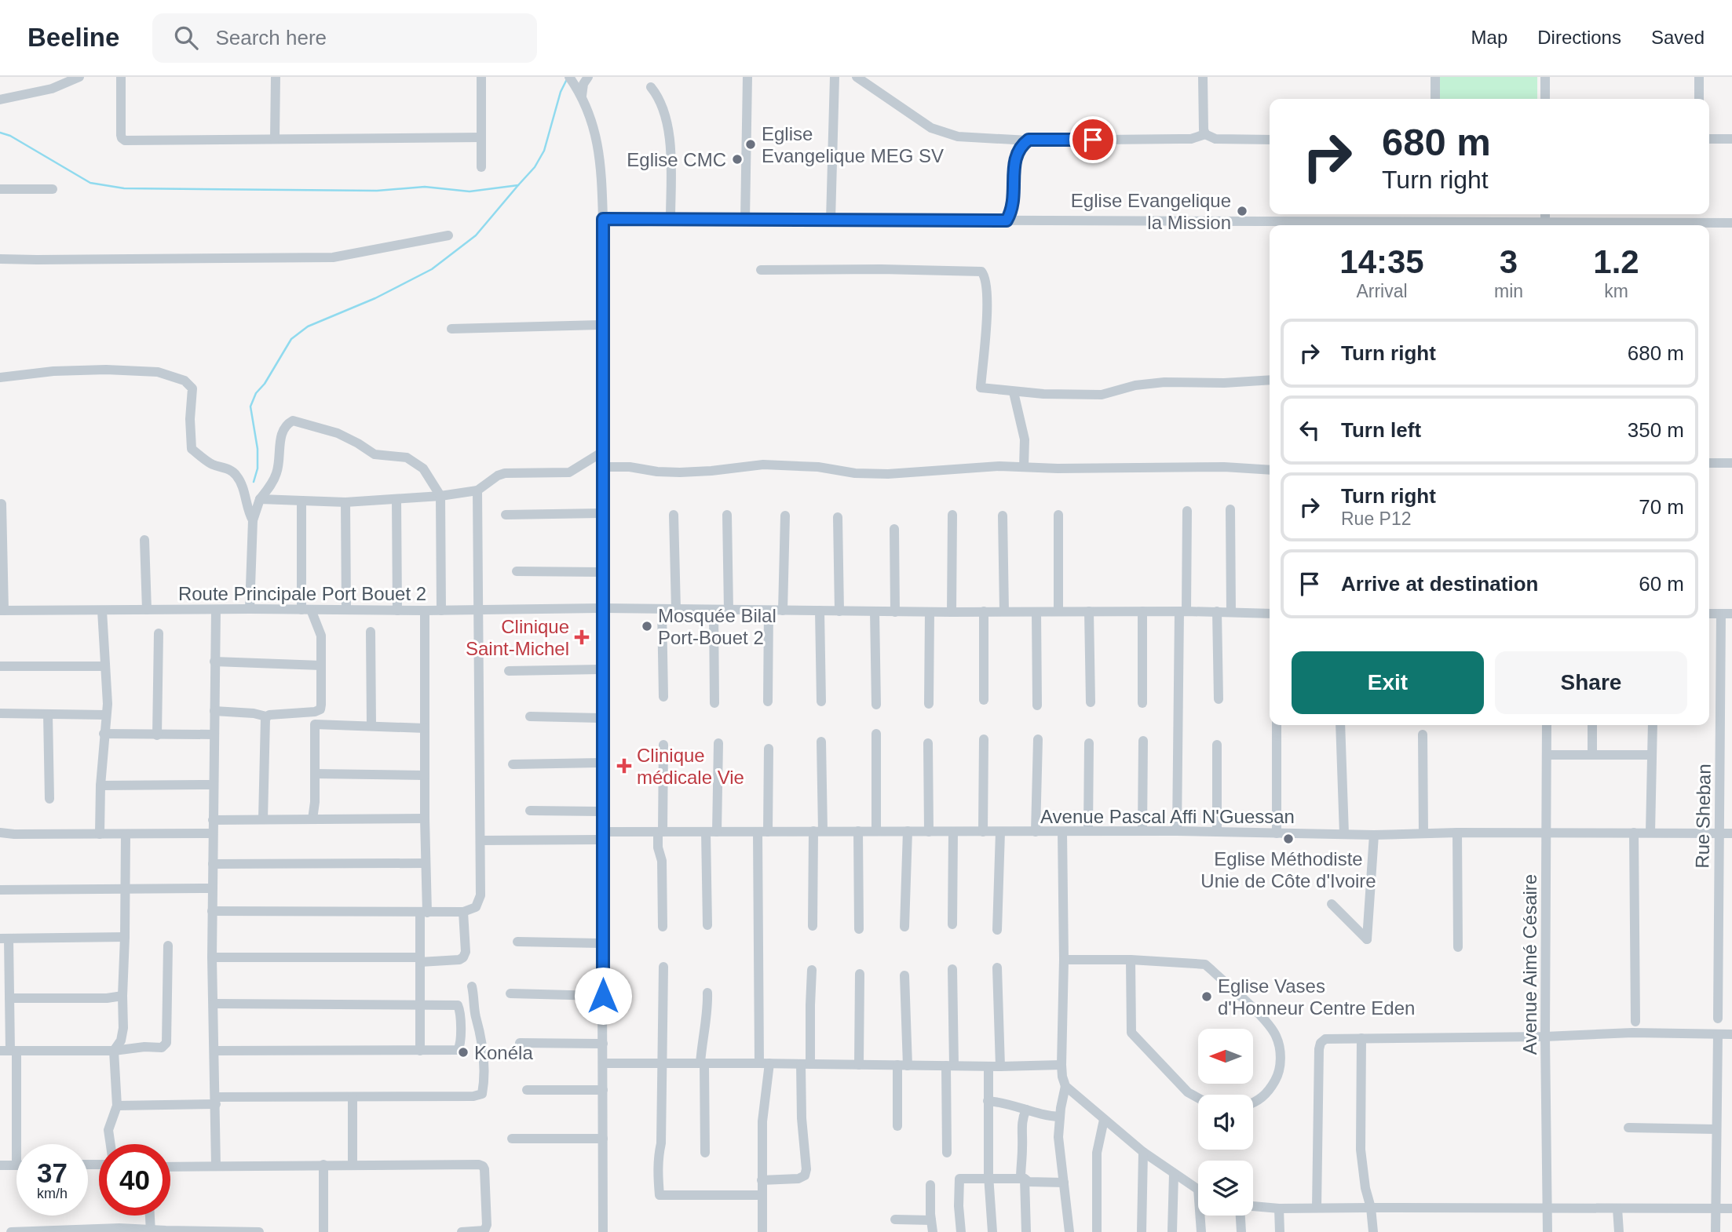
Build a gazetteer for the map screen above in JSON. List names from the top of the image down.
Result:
{
  "streets": {
    "street": [
      "Route Principale Port Bouet 2",
      "Avenue Pascal Affi N'Guessan",
      "Rue Sheban",
      "Avenue Aimé Césaire"
    ]
  },
  "crossings": [
    ["Avenue Pascal Affi N'Guessan", "Rue Sheban"],
    ["Avenue Pascal Affi N'Guessan", "Avenue Aimé Césaire"]
  ],
  "places": {
    "other": [
      "Eglise Evangelique MEG SV",
      "Eglise CMC",
      "Eglise Evangelique la Mission",
      "Mosquée Bilal Port-Bouet 2",
      "Eglise Méthodiste Unie de Côte d'Ivoire",
      "Eglise Vases d'Honneur Centre Eden",
      "Konéla"
    ],
    "health": ["Clinique Saint-Michel", "Clinique médicale Vie"]
  },
  "north": "left",
  "page": {
    "header": "Beeline",
    "search": "Search here",
    "nav": ["Map", "Directions", "Saved"],
    "turn": ["680 m", "Turn right"],
    "eta": [
      "14:35",
      "Arrival",
      "3",
      "min",
      "1.2",
      "km"
    ],
    "list": [
      {
        "name": "Turn right",
        "value": "680 m"
      },
      {
        "name": "Turn left",
        "value": "350 m"
      },
      {
        "name": "Turn right",
        "note": "Rue P12",
        "value": "70 m"
      },
      {
        "name": "Arrive at destination",
        "value": "60 m"
      }
    ],
    "buttons": ["Exit", "Share"],
    "speed": "37 km/h",
    "limit": "40"
  }
}
